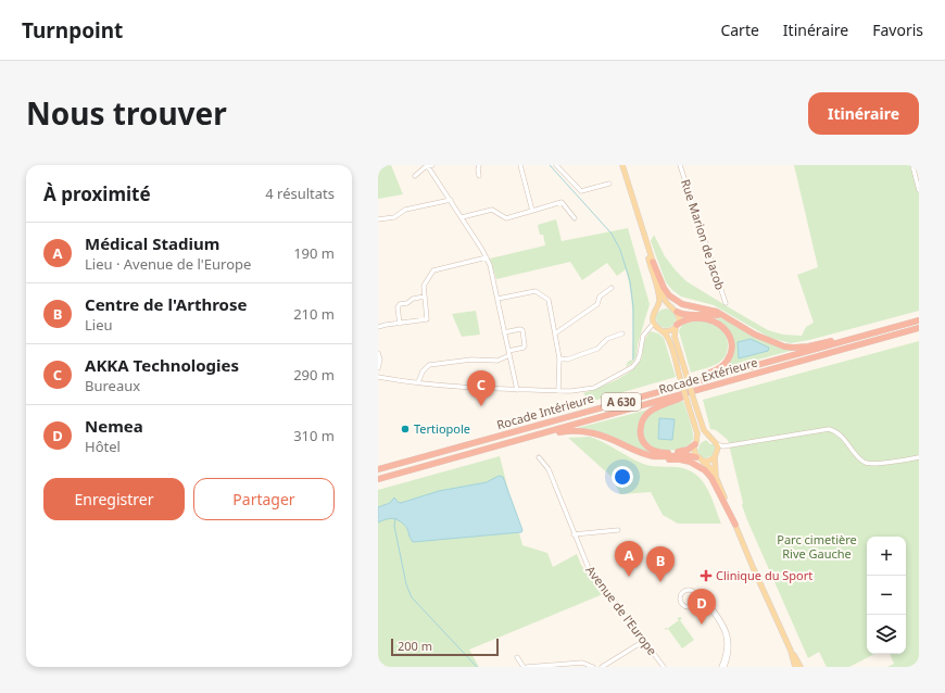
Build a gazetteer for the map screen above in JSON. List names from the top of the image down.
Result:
{
  "streets": {
    "highway": ["Rocade Extérieure", "A 630", "Rocade Intérieure"],
    "street": ["Rue Marion de Jacob", "Avenue de l'Europe"]
  },
  "parks": ["Parc cimetière Rive Gauche"],
  "places": {
    "other": ["Tertiopole"],
    "health": ["Clinique du Sport"]
  },
  "scale_bar": "200 m",
  "page": {
    "header": "Turnpoint",
    "nav": ["Carte", "Itinéraire", "Favoris"],
    "title": "Nous trouver",
    "buttons": [
      "Itinéraire",
      ["Enregistrer", "Partager"]
    ],
    "heading": ["À proximité", "4 résultats"],
    "list": [
      {
        "mark": "A",
        "name": "Médical Stadium",
        "note": "Lieu · Avenue de l'Europe",
        "value": "190 m"
      },
      {
        "mark": "B",
        "name": "Centre de l'Arthrose",
        "note": "Lieu",
        "value": "210 m"
      },
      {
        "mark": "C",
        "name": "AKKA Technologies",
        "note": "Bureaux",
        "value": "290 m"
      },
      {
        "mark": "D",
        "name": "Nemea",
        "note": "Hôtel",
        "value": "310 m"
      }
    ],
    "pins": [
      "C",
      "A",
      "B",
      "D"
    ],
    "map_buttons": ["+", "−"],
    "scale": "200 m"
  }
}
